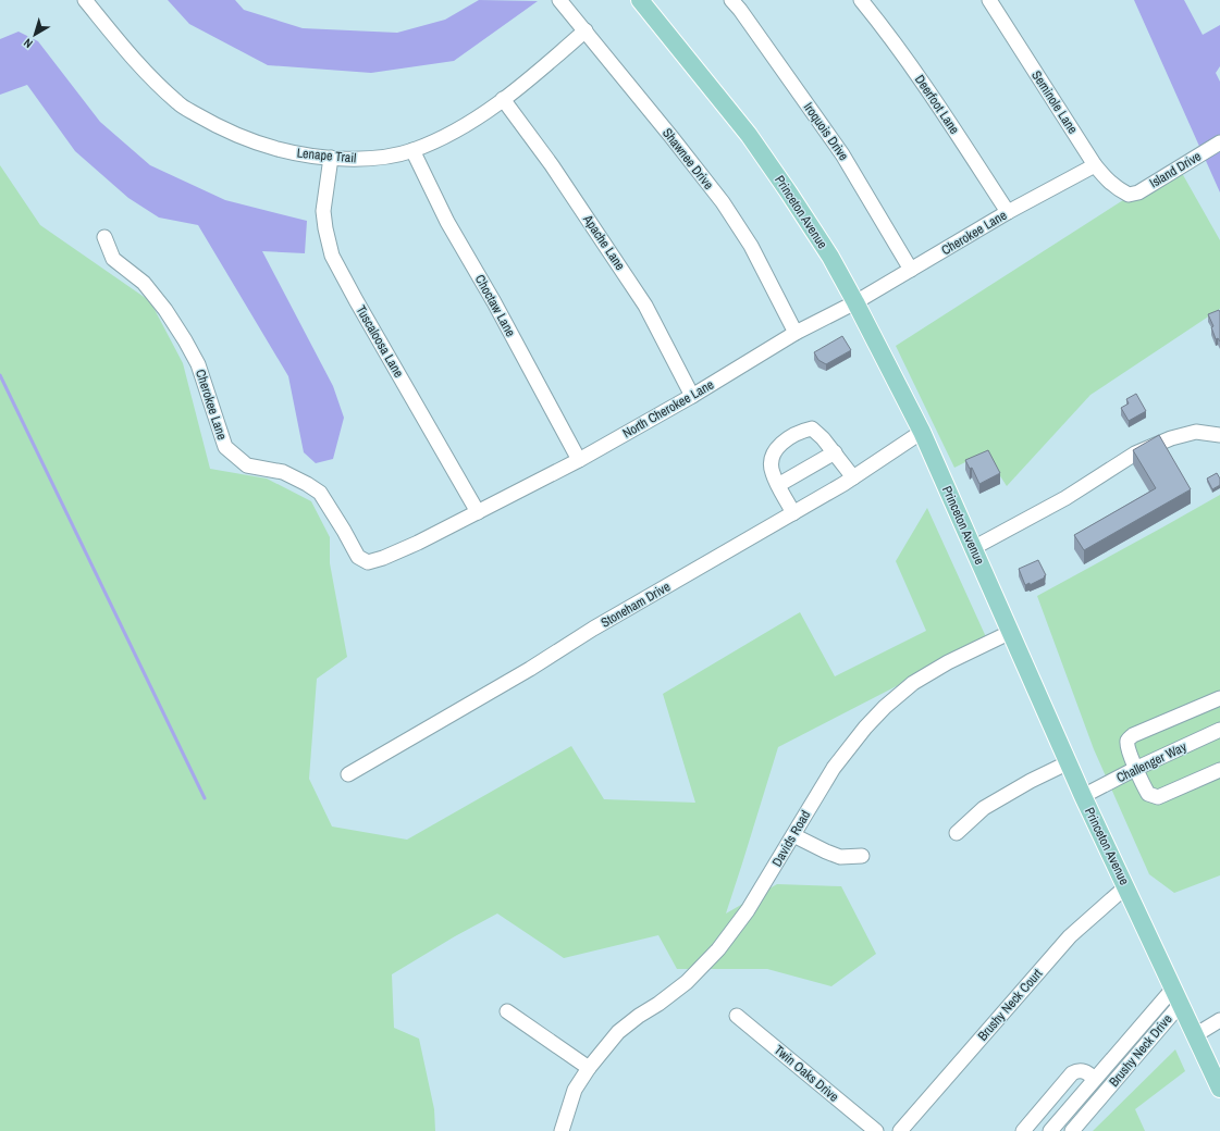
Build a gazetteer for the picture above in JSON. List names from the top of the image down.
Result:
{
  "streets": {
    "main road": ["Princeton Avenue"],
    "street": [
      "Seminole Lane",
      "Deerfoot Lane",
      "Iroquois Drive",
      "Lenape Trail",
      "Shawnee Drive",
      "Island Drive",
      "Cherokee Lane",
      "Apache Lane",
      "Choctaw Lane",
      "Tuscaloosa Lane",
      "North Cherokee Lane",
      "Stoneham Drive",
      "Challenger Way",
      "Davids Road",
      "Brushy Neck Court",
      "Brushy Neck Drive",
      "Twin Oaks Drive"
    ]
  },
  "crossings": [
    ["Seminole Lane", "Island Drive"],
    ["Seminole Lane", "Cherokee Lane"],
    ["Deerfoot Lane", "Cherokee Lane"],
    ["Iroquois Drive", "Cherokee Lane"],
    ["Lenape Trail", "Shawnee Drive"],
    ["Lenape Trail", "Apache Lane"],
    ["Lenape Trail", "Choctaw Lane"],
    ["Lenape Trail", "Tuscaloosa Lane"],
    ["Shawnee Drive", "North Cherokee Lane"],
    ["Princeton Avenue", "Cherokee Lane"],
    ["Princeton Avenue", "North Cherokee Lane"],
    ["Princeton Avenue", "Stoneham Drive"],
    ["Princeton Avenue", "Challenger Way"],
    ["Princeton Avenue", "Davids Road"],
    ["Princeton Avenue", "Brushy Neck Court"],
    ["Princeton Avenue", "Brushy Neck Drive"],
    ["Cherokee Lane", "Tuscaloosa Lane"],
    ["Cherokee Lane", "North Cherokee Lane"],
    ["Apache Lane", "North Cherokee Lane"],
    ["Choctaw Lane", "North Cherokee Lane"],
    ["Tuscaloosa Lane", "North Cherokee Lane"]
  ],
  "north": "bottom left"
}
